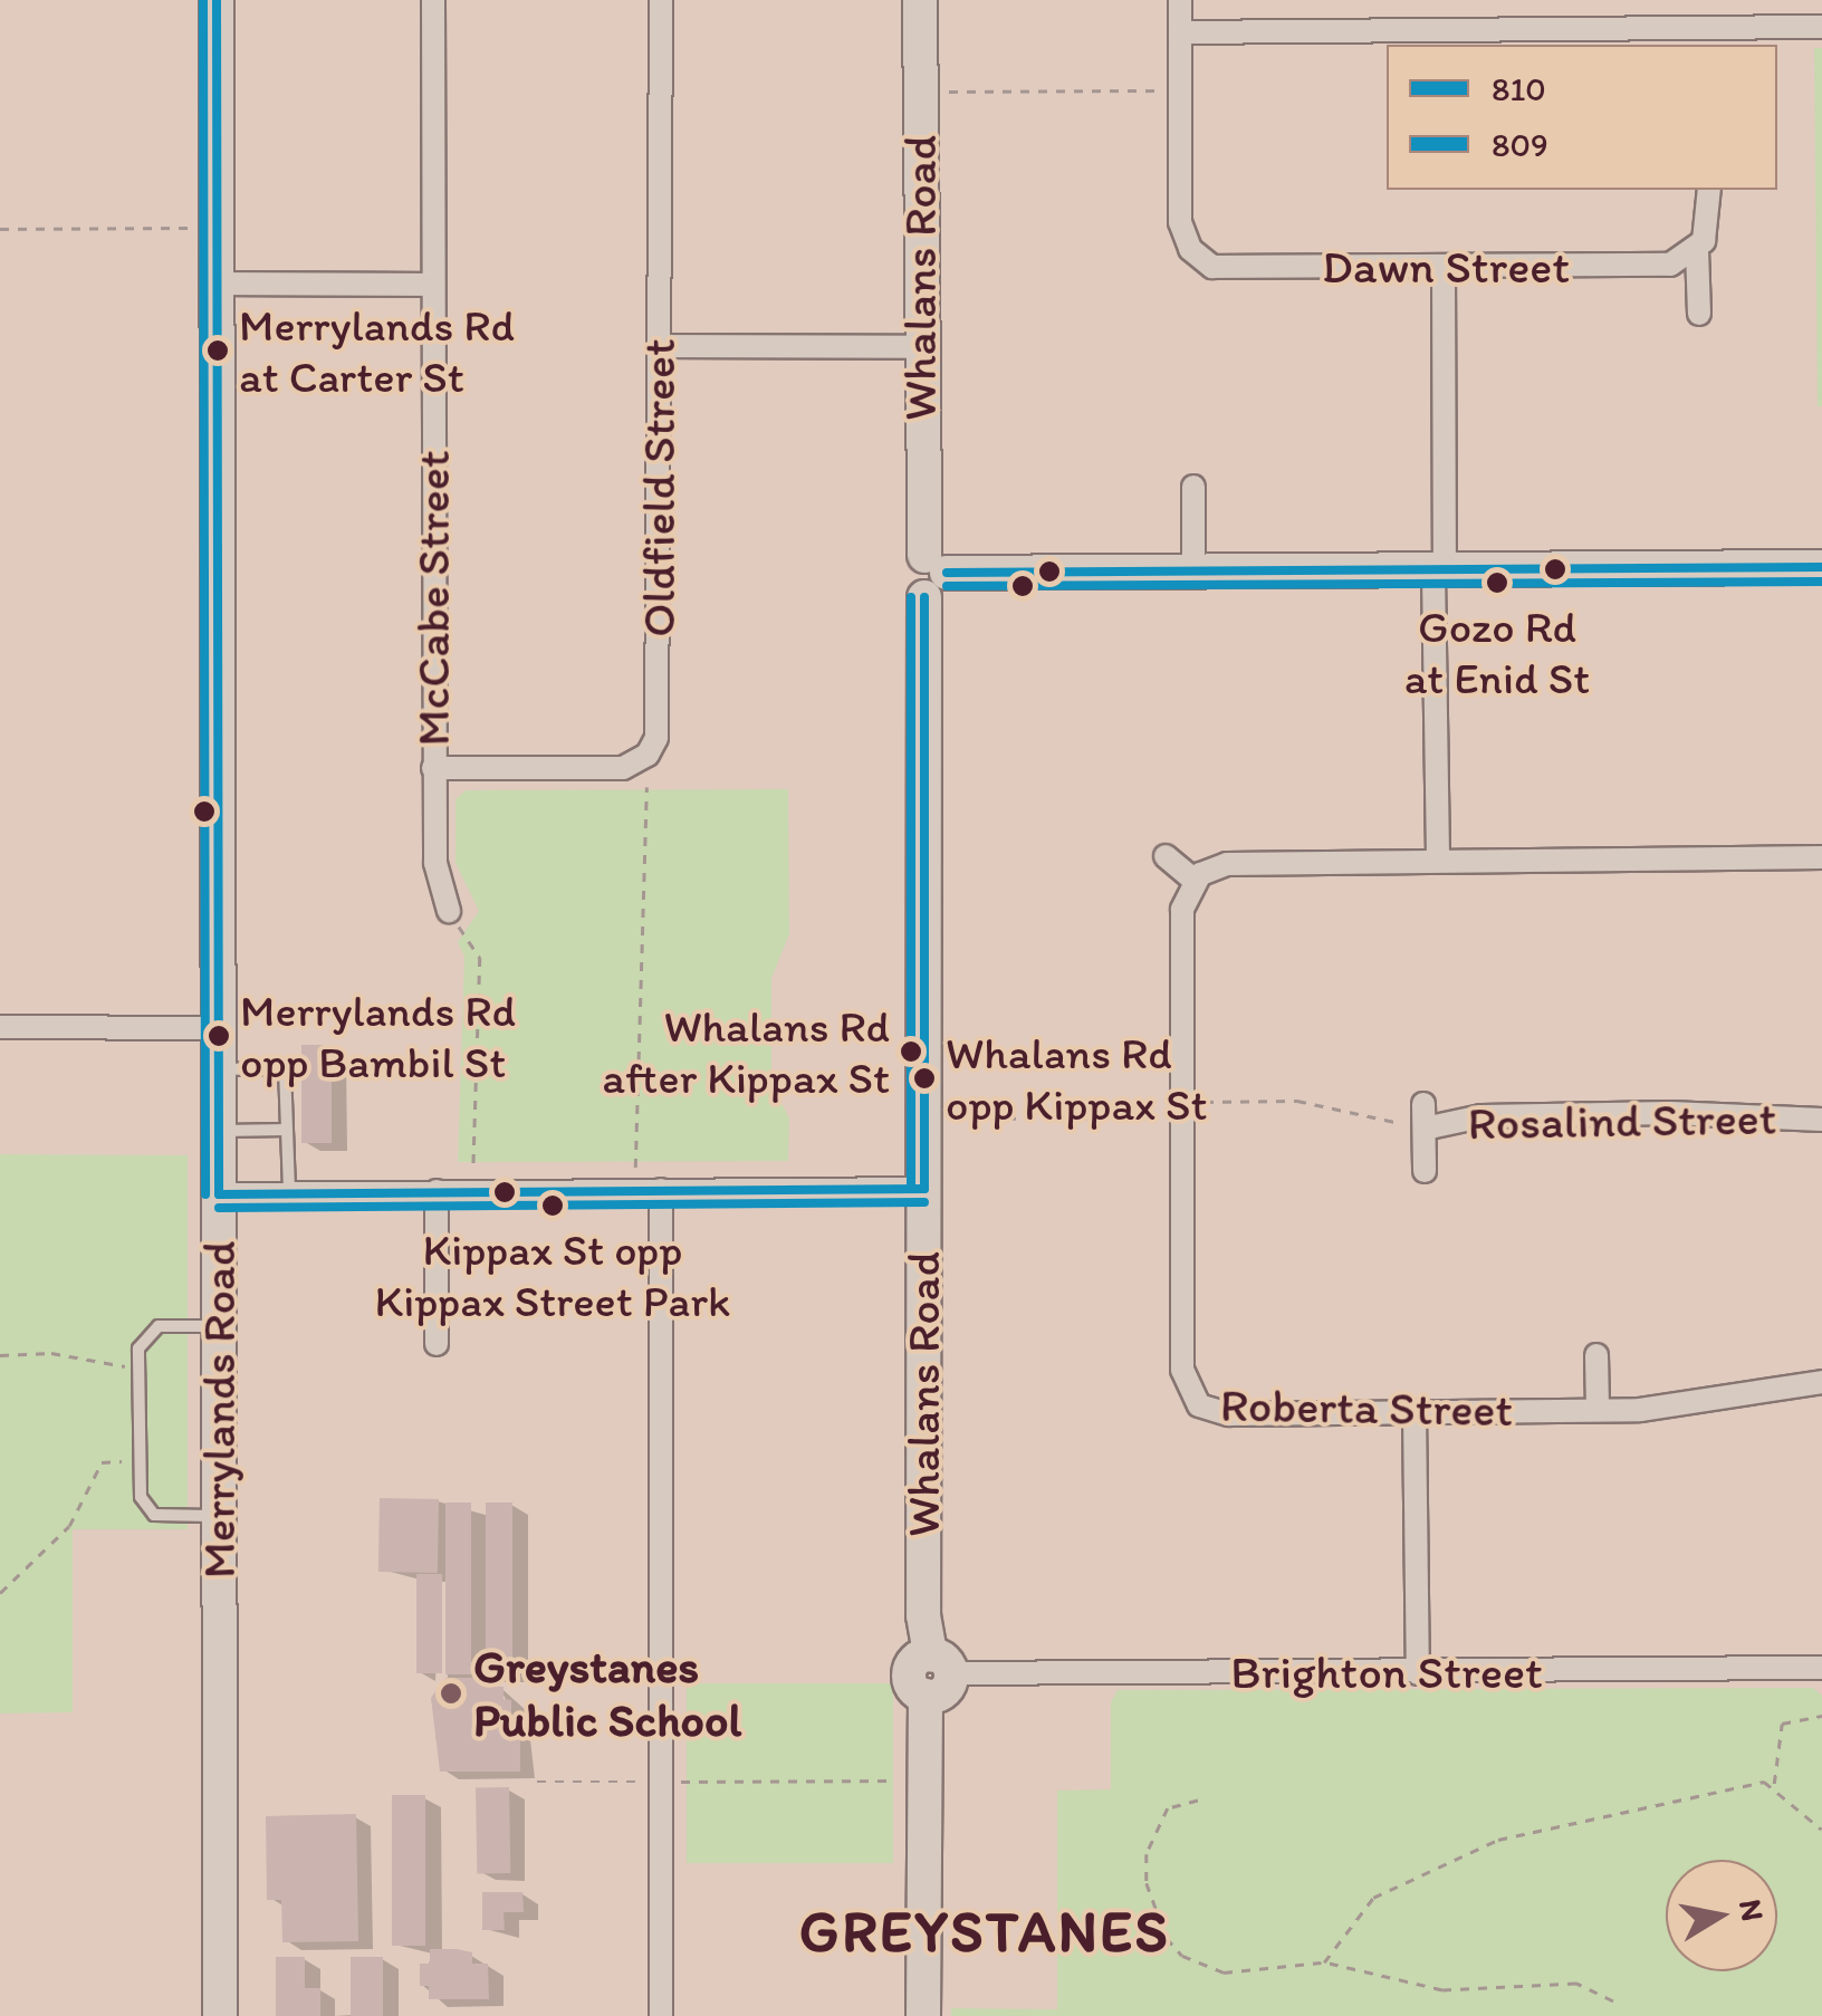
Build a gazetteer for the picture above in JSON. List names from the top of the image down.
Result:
{
  "streets": {
    "street": [
      "Dawn Street",
      "Whalans Road",
      "Oldfield Street",
      "McCabe Street",
      "Rosalind Street",
      "Roberta Street",
      "Merrylands Road",
      "Brighton Street"
    ]
  },
  "crossings": [
    ["Whalans Road", "Brighton Street"],
    ["Oldfield Street", "McCabe Street"]
  ],
  "districts": ["GREYSTANES"],
  "places": [
    "Merrylands Rd at Carter St",
    "Gozo Rd at Enid St",
    "Merrylands Rd opp Bambil St",
    "Whalans Rd after Kippax St",
    "Whalans Rd opp Kippax St",
    "Kippax St opp Kippax Street Park",
    "Greystanes Public School"
  ],
  "lines": ["transit line 810", "transit line 809"],
  "legend": ["810", "809"],
  "north": "right"
}
